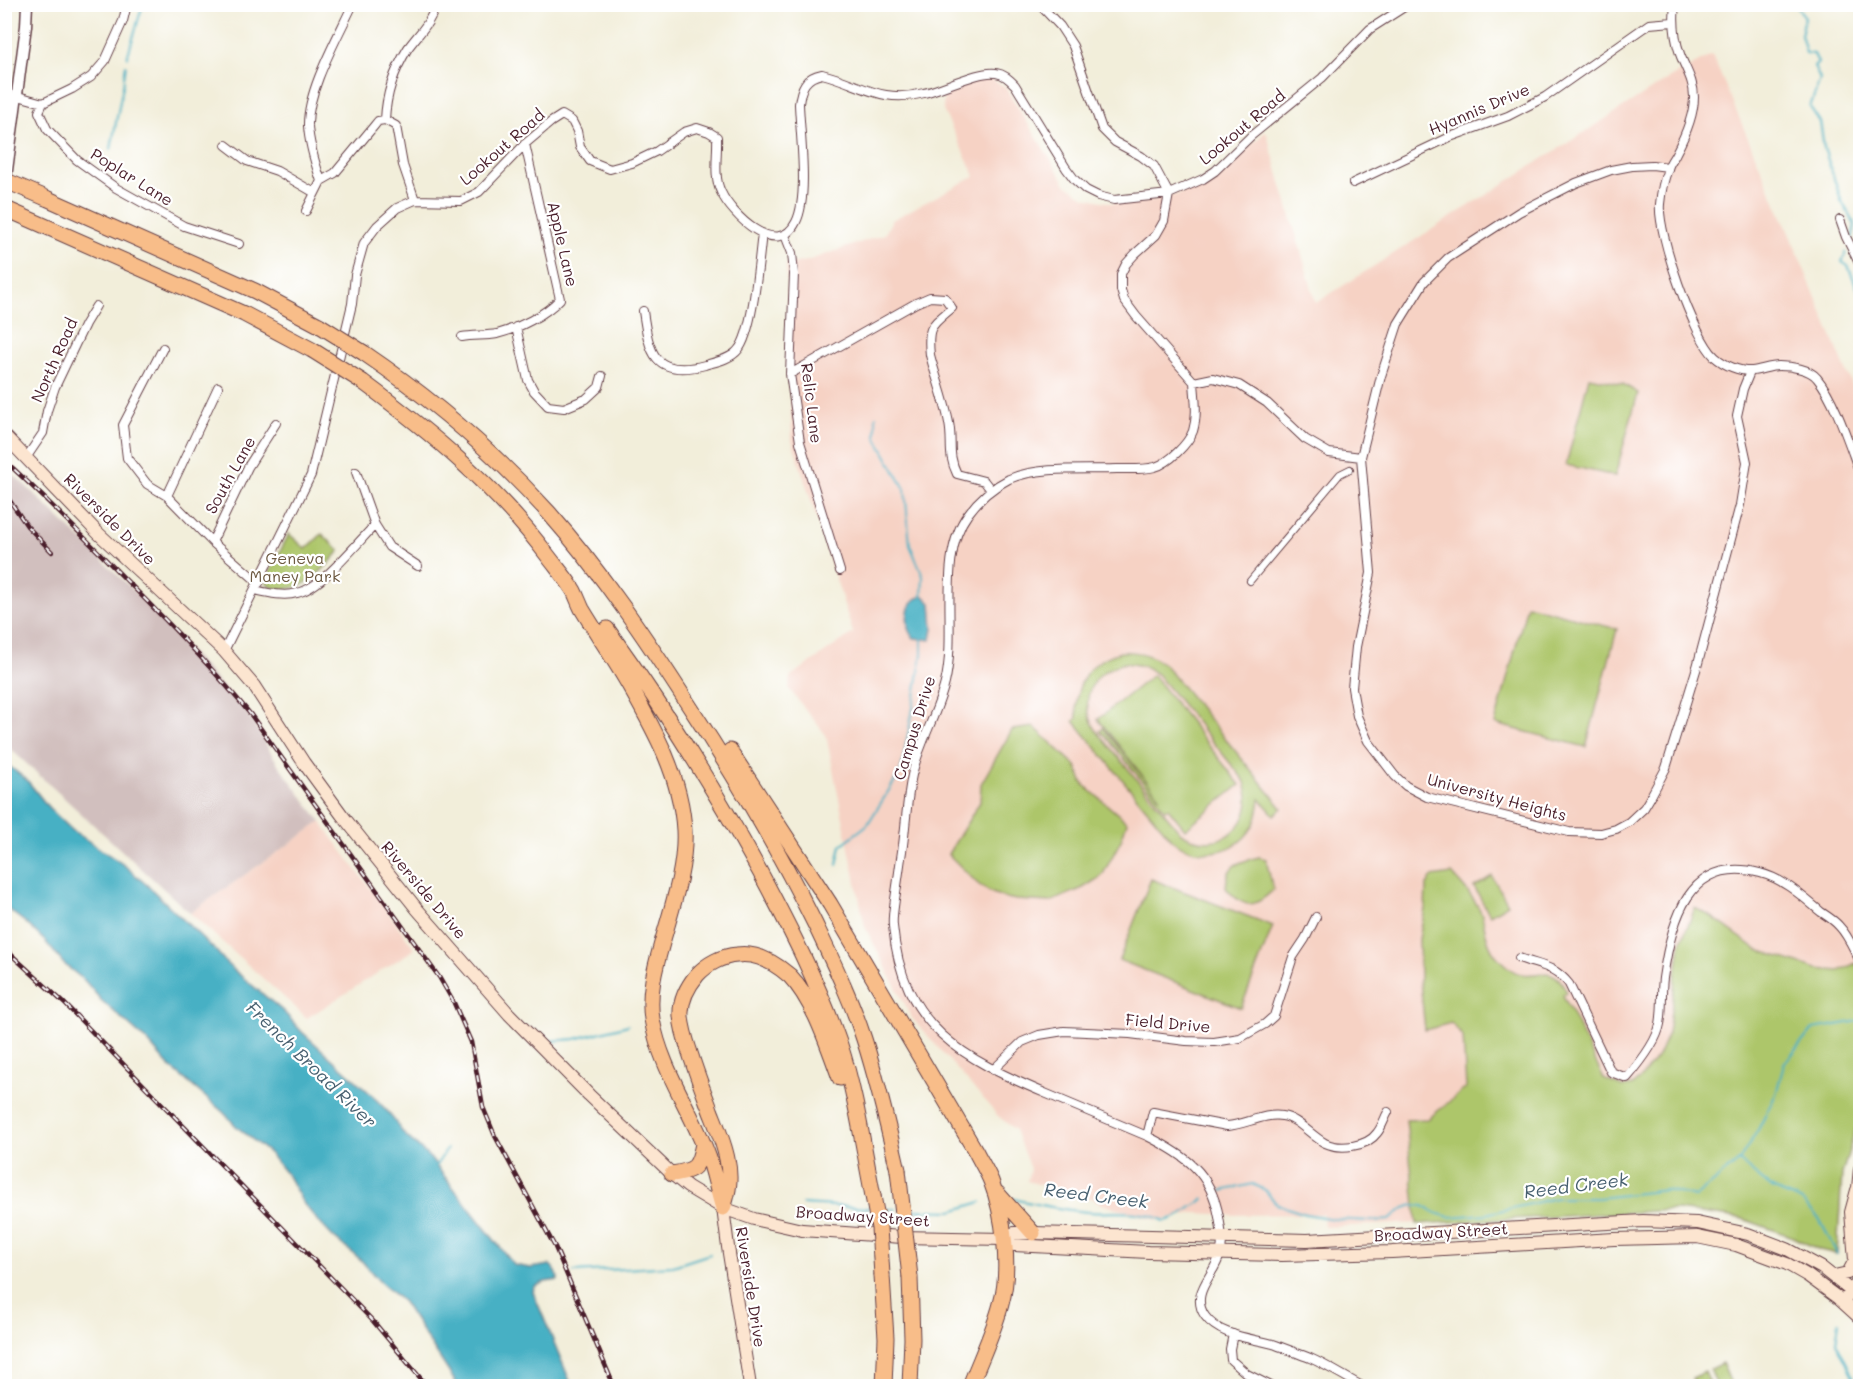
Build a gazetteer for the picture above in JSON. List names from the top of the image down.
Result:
{
  "streets": {
    "main road": ["Riverside Drive", "Broadway Street"],
    "street": [
      "Hyannis Drive",
      "Lookout Road",
      "Poplar Lane",
      "Apple Lane",
      "North Road",
      "Relic Lane",
      "South Lane",
      "Campus Drive",
      "University Heights",
      "Field Drive"
    ]
  },
  "crossings": [
    ["Lookout Road", "Apple Lane"],
    ["Lookout Road", "Relic Lane"],
    ["North Road", "Riverside Drive"],
    ["Riverside Drive", "Broadway Street"],
    ["Campus Drive", "Field Drive"],
    ["Campus Drive", "Broadway Street"]
  ],
  "water": ["French Broad River", "Reed Creek"],
  "parks": ["Geneva Maney Park"]
}
